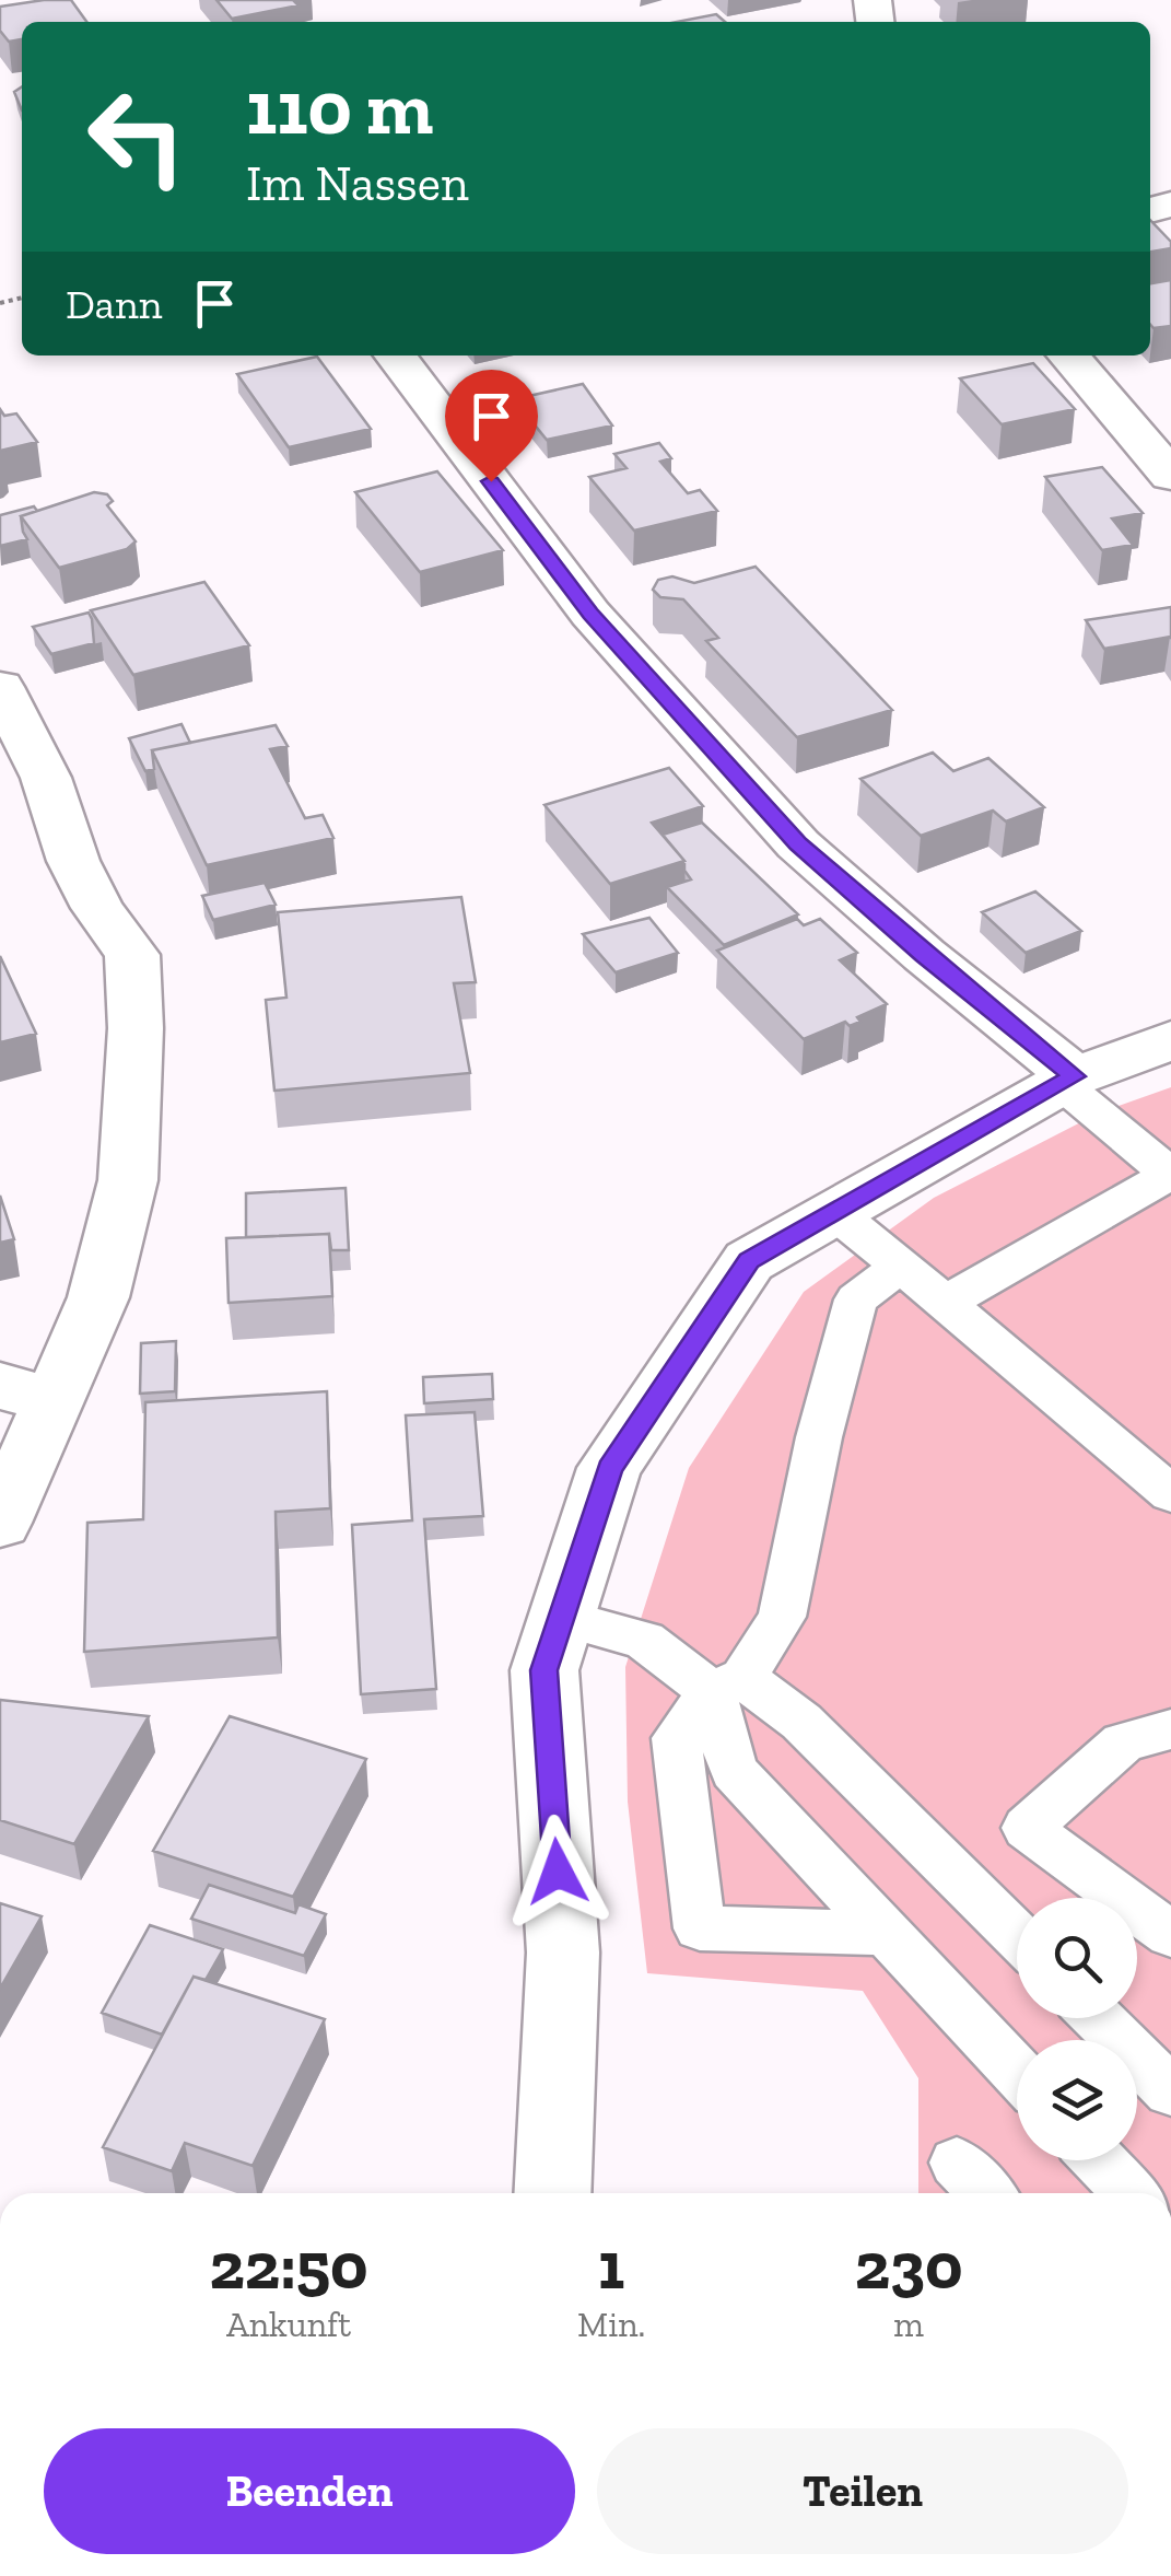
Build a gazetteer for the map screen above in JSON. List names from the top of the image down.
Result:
{
  "page": {
    "turn": ["110 m", "Im Nassen"],
    "then": "Dann",
    "eta": [
      "22:50",
      "Ankunft",
      "1",
      "Min.",
      "230",
      "m"
    ],
    "buttons": ["Beenden", "Teilen"]
  }
}
